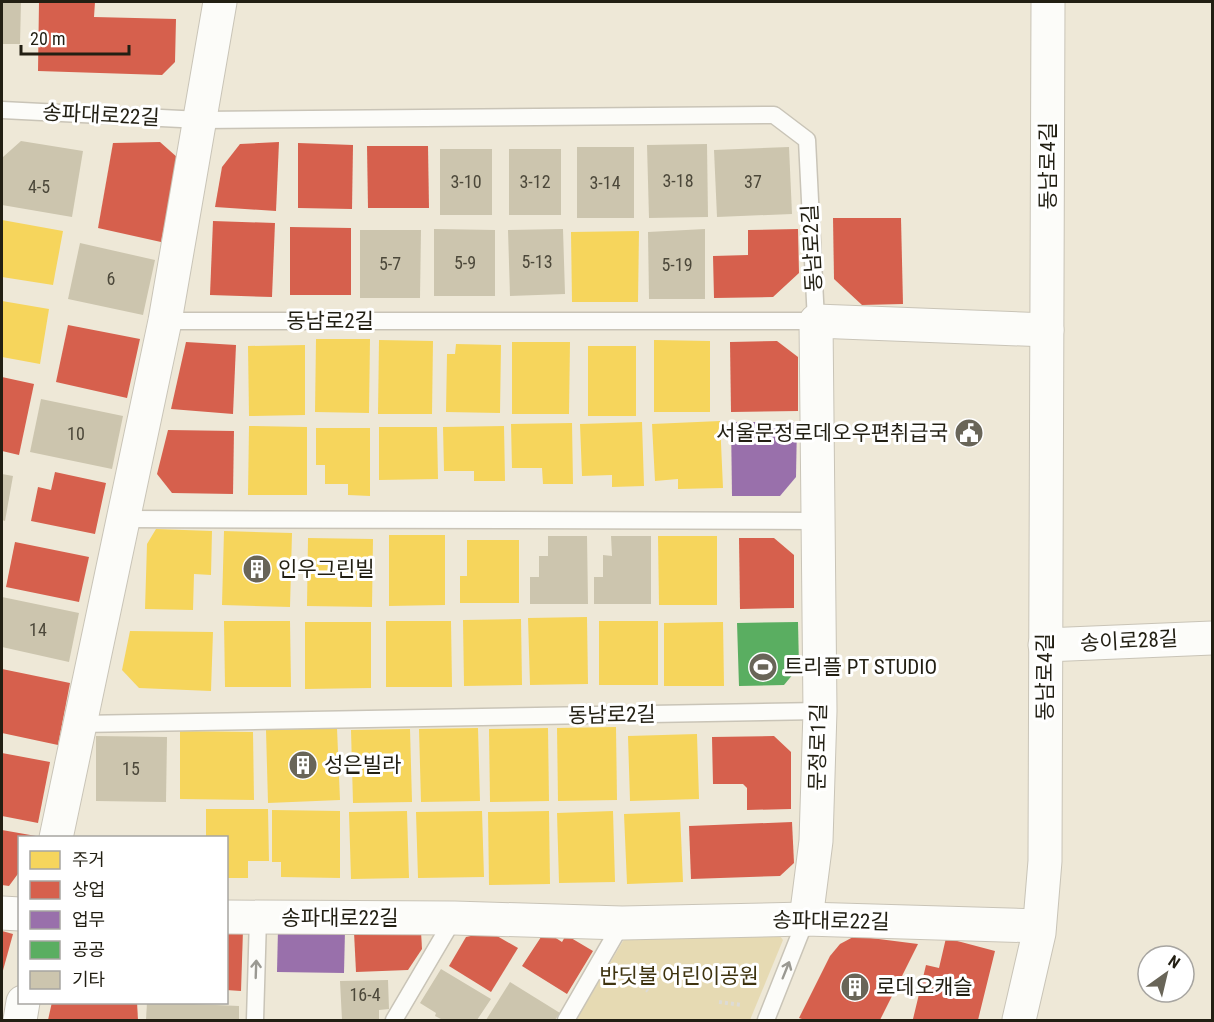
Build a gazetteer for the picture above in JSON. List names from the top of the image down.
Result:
{
  "streets": {
    "street": [
      "송파대로22길",
      "동남로4길",
      "송이로28길",
      "문정로1길"
    ],
    "lane": ["동남로2길"]
  },
  "crossings": [
    ["송파대로22길", "동남로4길"],
    ["송파대로22길", "동남로2길"],
    ["송파대로22길", "문정로1길"],
    ["동남로4길", "송이로28길"],
    ["동남로2길", "문정로1길"]
  ],
  "parks": ["반딧불 어린이공원"],
  "places": {
    "public building": ["서울문정로데오우편취급국"],
    "building": ["인우그린빌", "성은빌라", "로데오캐슬"],
    "sports": ["트리플 PT STUDIO"]
  },
  "house_numbers": [
    "3-18",
    "3-10",
    "3-12",
    "37",
    "3-14",
    "4-5",
    "5-13",
    "5-9",
    "5-7",
    "5-19",
    "6",
    "10",
    "14",
    "15",
    "16-4"
  ],
  "legend": [
    "주거",
    "상업",
    "업무",
    "공공",
    "기타"
  ],
  "scale_bar": "20 m",
  "north": "top right"
}
